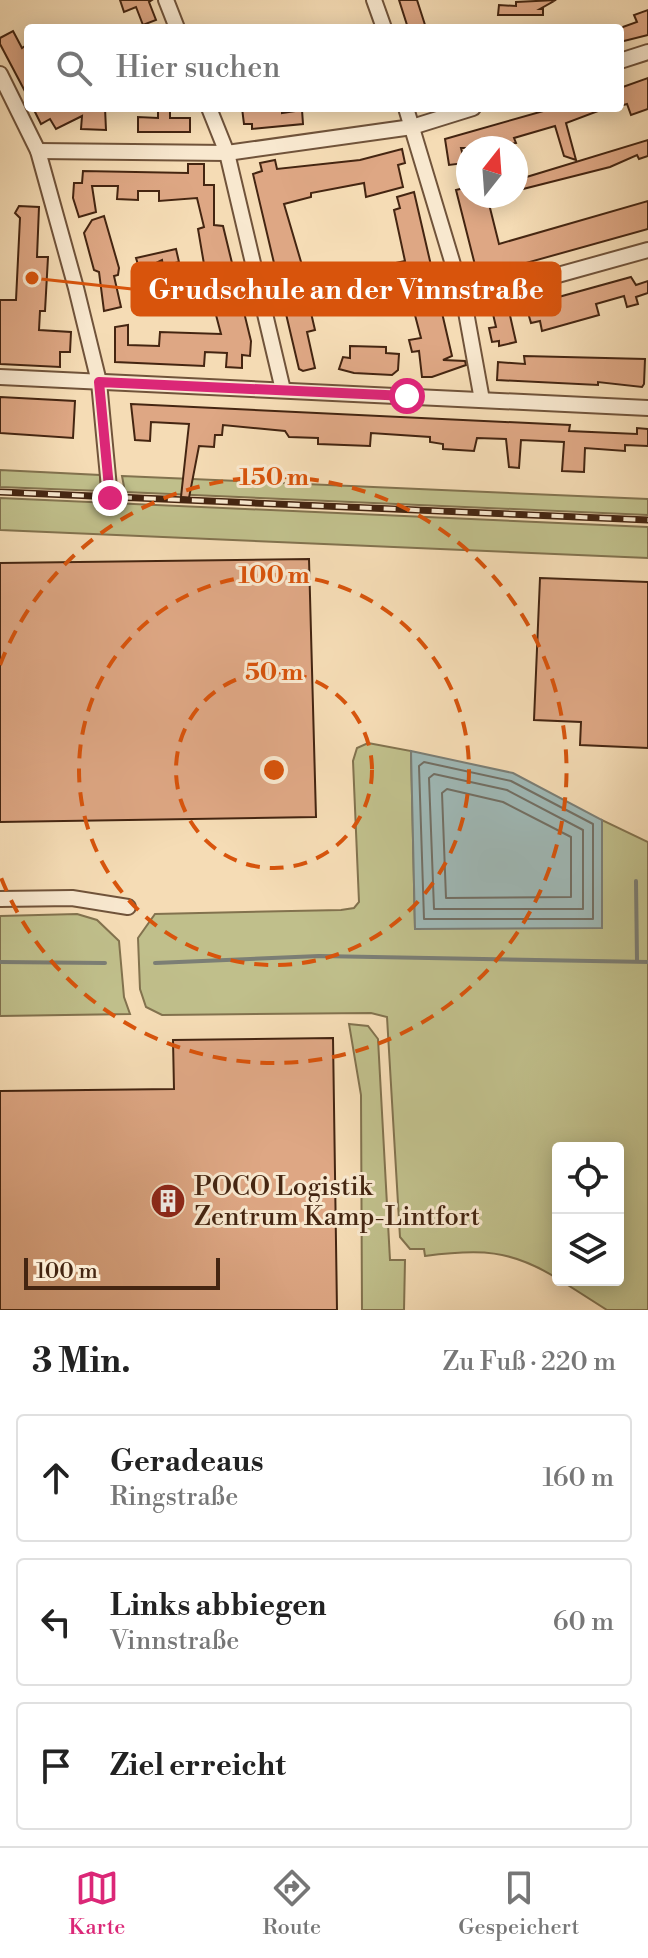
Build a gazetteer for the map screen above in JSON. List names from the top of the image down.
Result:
{
  "places": {
    "other": ["Grudschule an der Vinnstraße"],
    "building": ["POCO Logistik Zentrum Kamp-Lintfort"]
  },
  "scale_bar": "100 m",
  "north": "top",
  "page": {
    "search": "Hier suchen",
    "scale": "100 m",
    "heading": ["3 Min.", "Zu Fuß · 220 m"],
    "list": [
      ["Geradeaus", "Ringstraße", "160 m"],
      ["Links abbiegen", "Vinnstraße", "60 m"],
      "Ziel erreicht"
    ],
    "nav": ["Karte", "Route", "Gespeichert"]
  },
  "rings": ["150 m", "100 m", "50 m"]
}
